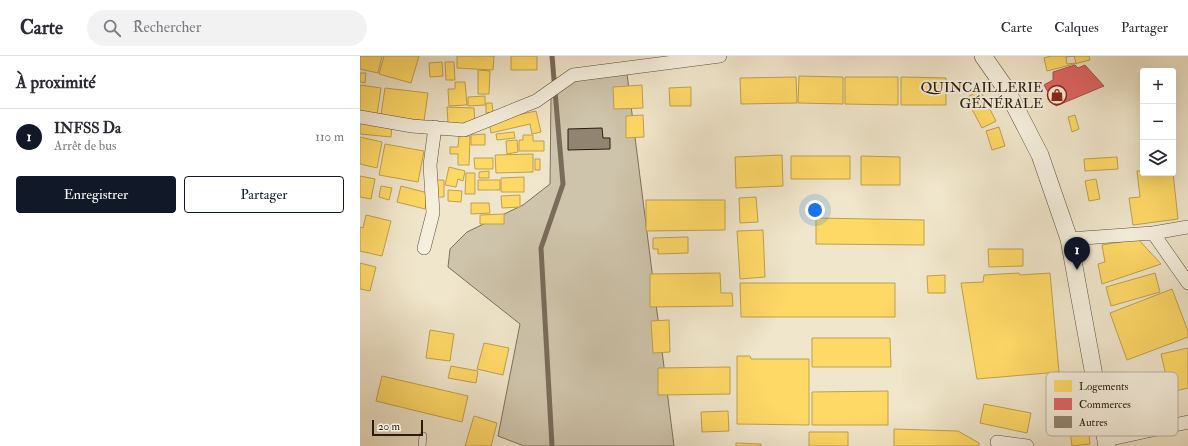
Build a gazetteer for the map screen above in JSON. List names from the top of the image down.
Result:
{
  "places": {
    "shop": ["QUINCAILLERIE GÉNÉRALE"]
  },
  "legend": ["Logements", "Commerces", "Autres"],
  "scale_bar": "20 m",
  "page": {
    "header": "Carte",
    "search": "Rechercher",
    "nav": ["Carte", "Calques", "Partager"],
    "heading": "À proximité",
    "map_buttons": ["+", "−"],
    "list": [
      {
        "mark": "1",
        "name": "INFSS Da",
        "note": "Arrêt de bus",
        "value": "110 m"
      }
    ],
    "buttons": ["Enregistrer", "Partager"],
    "pins": "1",
    "scale": "20 m"
  }
}
